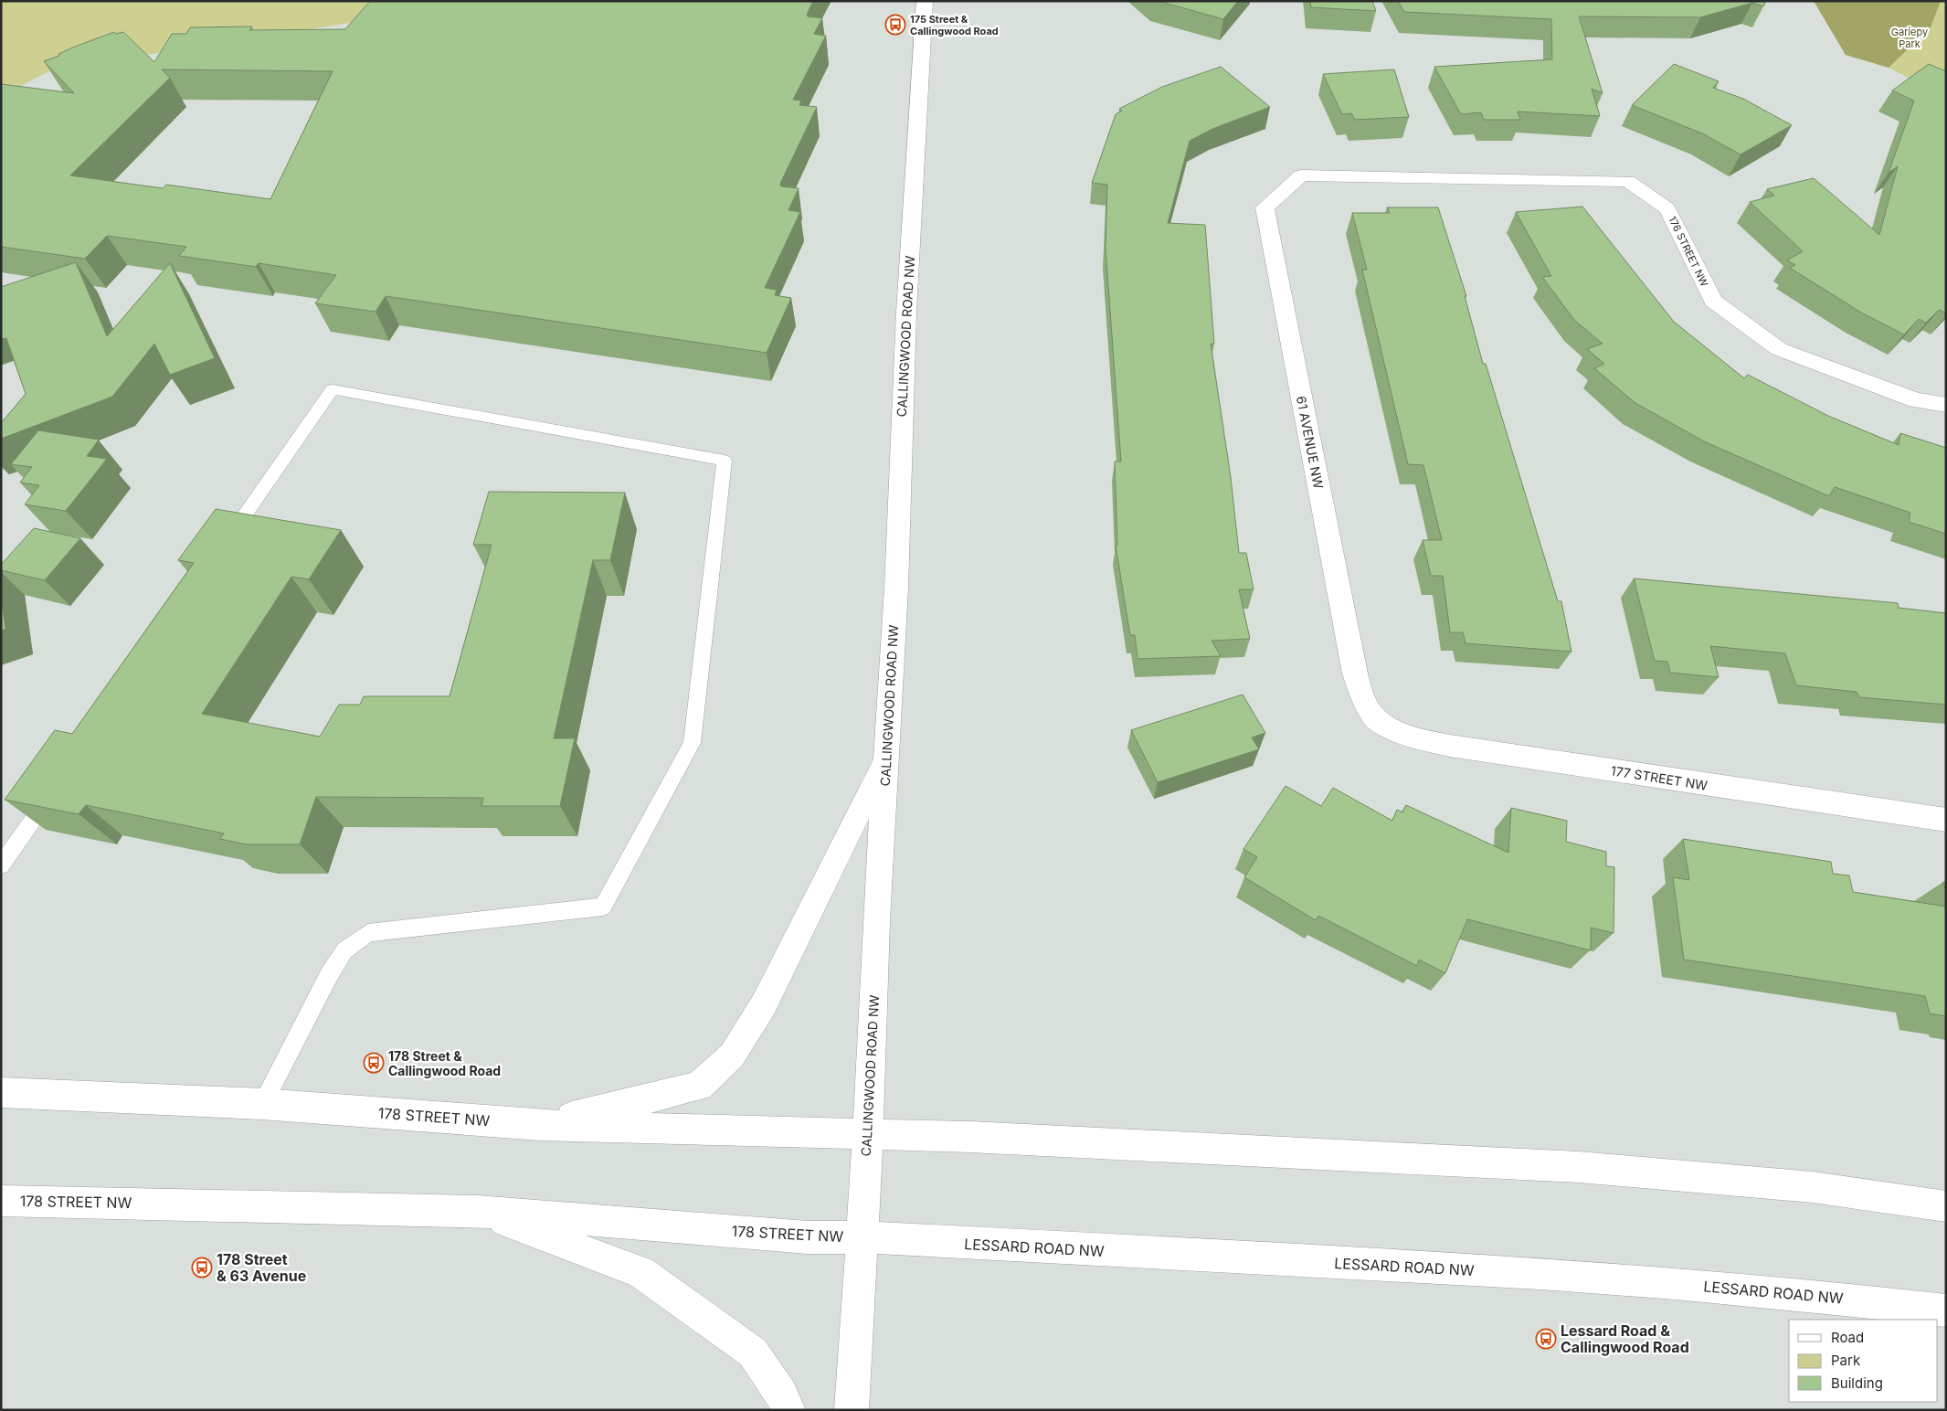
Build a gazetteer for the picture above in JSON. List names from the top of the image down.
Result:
{
  "streets": {
    "main road": [
      "176 STREET NW",
      "CALLINGWOOD ROAD NW",
      "61 AVENUE NW",
      "177 STREET NW",
      "178 STREET NW",
      "LESSARD ROAD NW"
    ]
  },
  "crossings": [
    ["176 STREET NW", "61 AVENUE NW"],
    ["CALLINGWOOD ROAD NW", "178 STREET NW"],
    ["CALLINGWOOD ROAD NW", "LESSARD ROAD NW"],
    ["61 AVENUE NW", "177 STREET NW"],
    ["178 STREET NW", "LESSARD ROAD NW"]
  ],
  "parks": ["Gariepy Park"],
  "places": {
    "bus stop": [
      "175 Street & Callingwood Road",
      "178 Street & Callingwood Road",
      "178 Street & 63 Avenue",
      "Lessard Road & Callingwood Road"
    ]
  },
  "legend": ["Road", "Park", "Building"]
}
